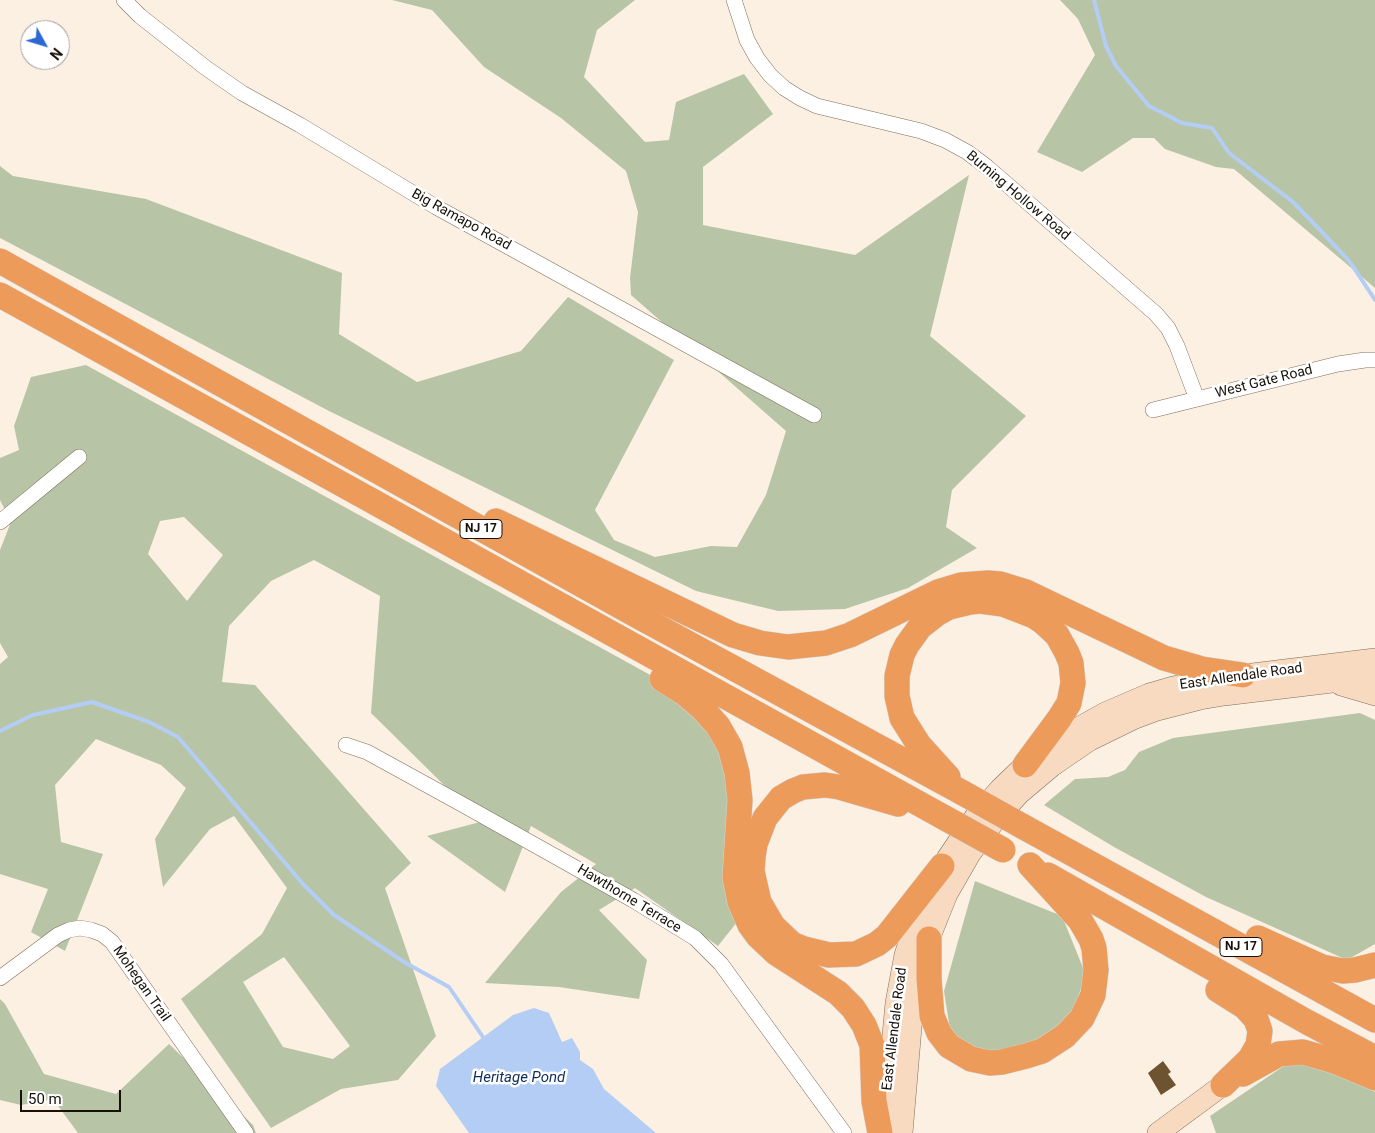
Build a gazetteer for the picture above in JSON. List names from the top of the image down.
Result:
{
  "streets": {
    "highway": ["NJ 17"],
    "main road": ["East Allendale Road"],
    "street": [
      "Burning Hollow Road",
      "Big Ramapo Road",
      "West Gate Road",
      "Hawthorne Terrace",
      "Mohegan Trail"
    ]
  },
  "crossings": [
    ["Burning Hollow Road", "West Gate Road"]
  ],
  "water": ["Heritage Pond"],
  "scale_bar": "50 m",
  "north": "bottom right"
}
